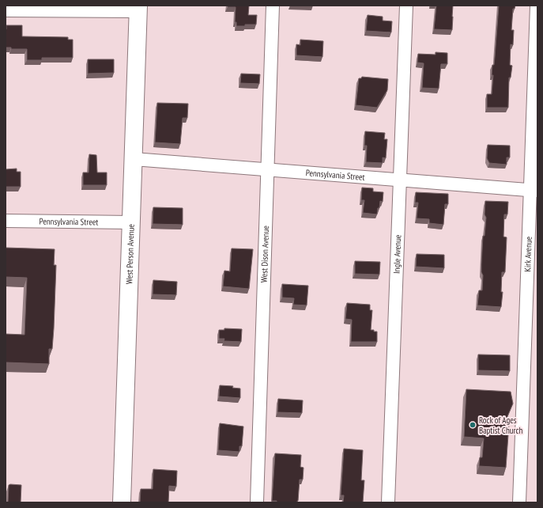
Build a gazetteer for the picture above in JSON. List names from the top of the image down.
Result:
{
  "streets": {
    "street": [
      "Pennsylvania Street",
      "West Person Avenue",
      "West Dison Avenue",
      "Ingle Avenue",
      "Kirk Avenue"
    ]
  },
  "crossings": [
    ["Pennsylvania Street", "West Person Avenue"],
    ["Pennsylvania Street", "West Dison Avenue"],
    ["Pennsylvania Street", "Ingle Avenue"],
    ["Pennsylvania Street", "Kirk Avenue"]
  ],
  "places": ["Rock of Ages Baptist Church"]
}
